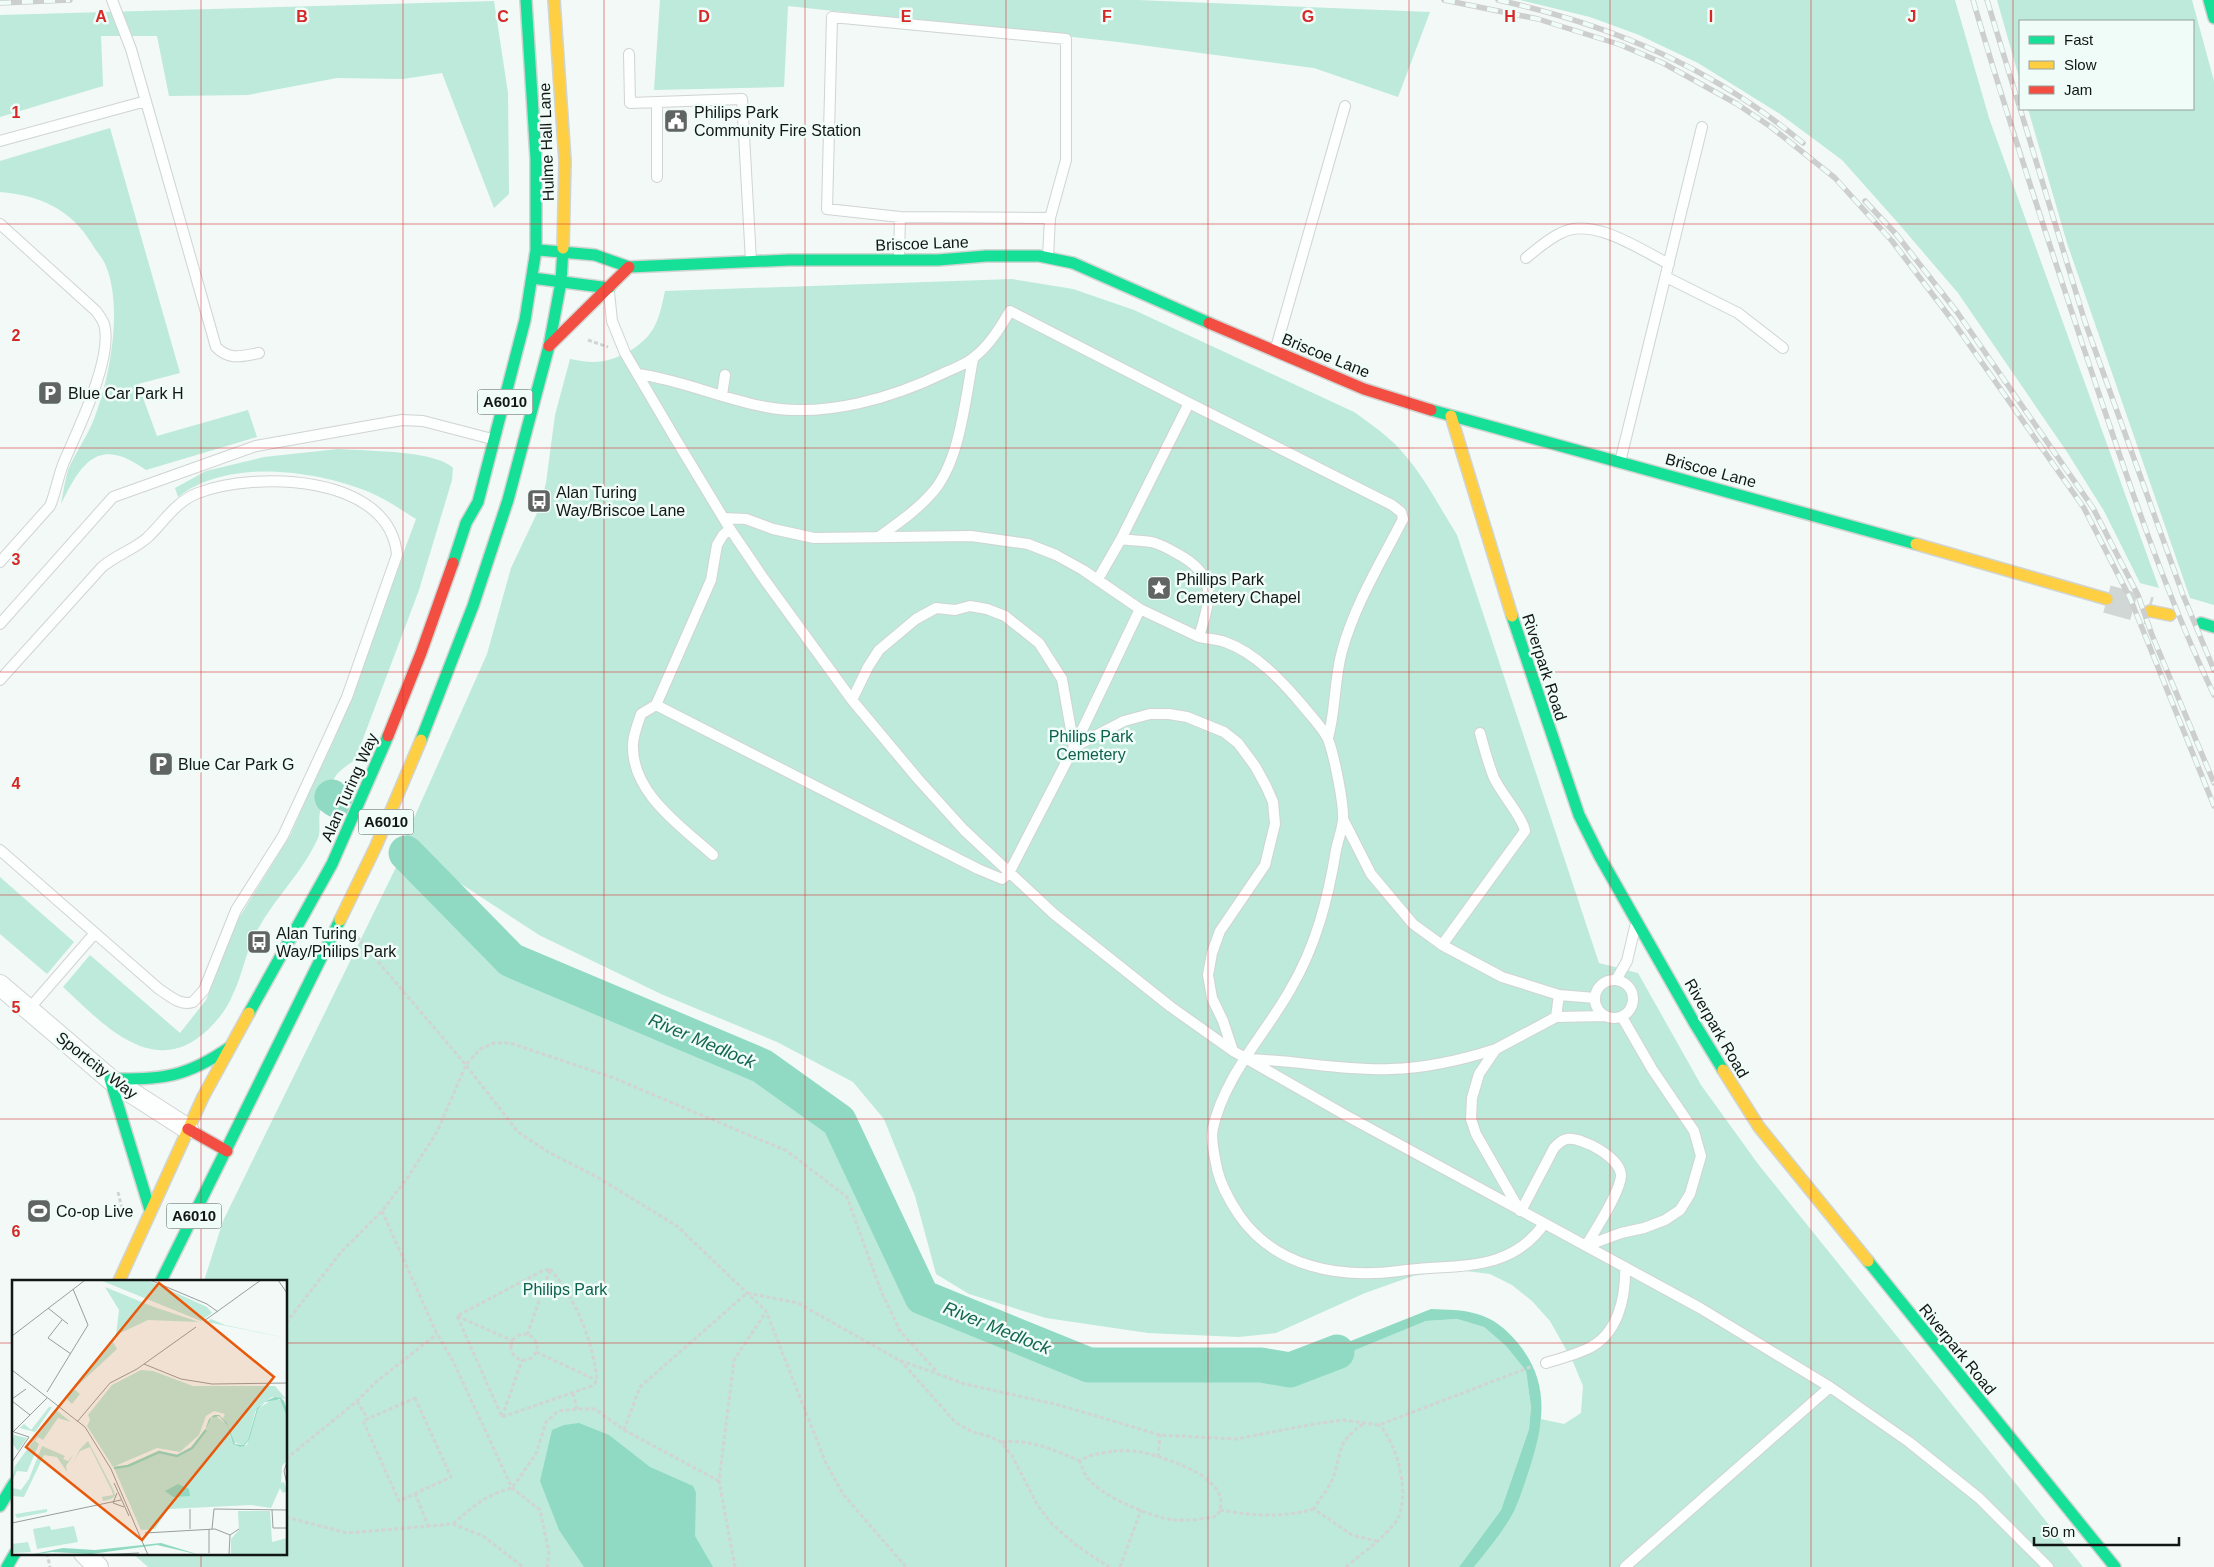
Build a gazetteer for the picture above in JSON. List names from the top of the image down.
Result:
{
  "streets": {
    "main road": [
      "Hulme Hall Lane",
      "Briscoe Lane",
      "A6010",
      "Riverpark Road",
      "Alan Turing Way",
      "Sportcity Way"
    ]
  },
  "crossings": [
    ["Hulme Hall Lane", "A6010"],
    ["Hulme Hall Lane", "Alan Turing Way"],
    ["Briscoe Lane", "Riverpark Road"],
    ["A6010", "Sportcity Way"],
    ["Alan Turing Way", "Sportcity Way"]
  ],
  "water": ["River Medlock"],
  "parks": ["Philips Park Cemetery", "Philips Park"],
  "places": {
    "public building": ["Philips Park Community Fire Station"],
    "parking": ["Blue Car Park H", "Blue Car Park G"],
    "bus stop": ["Alan Turing Way/Briscoe Lane", "Alan Turing Way/Philips Park"],
    "place": ["Phillips Park Cemetery Chapel"],
    "sports": ["Co-op Live"]
  },
  "legend": ["Fast", "Slow", "Jam"],
  "scale_bar": "50 m",
  "grid": {
    "columns": [
      "A",
      "B",
      "C",
      "D",
      "E",
      "F",
      "G",
      "H",
      "I",
      "J"
    ],
    "rows": [
      "1",
      "2",
      "3",
      "4",
      "5",
      "6"
    ]
  }
}
